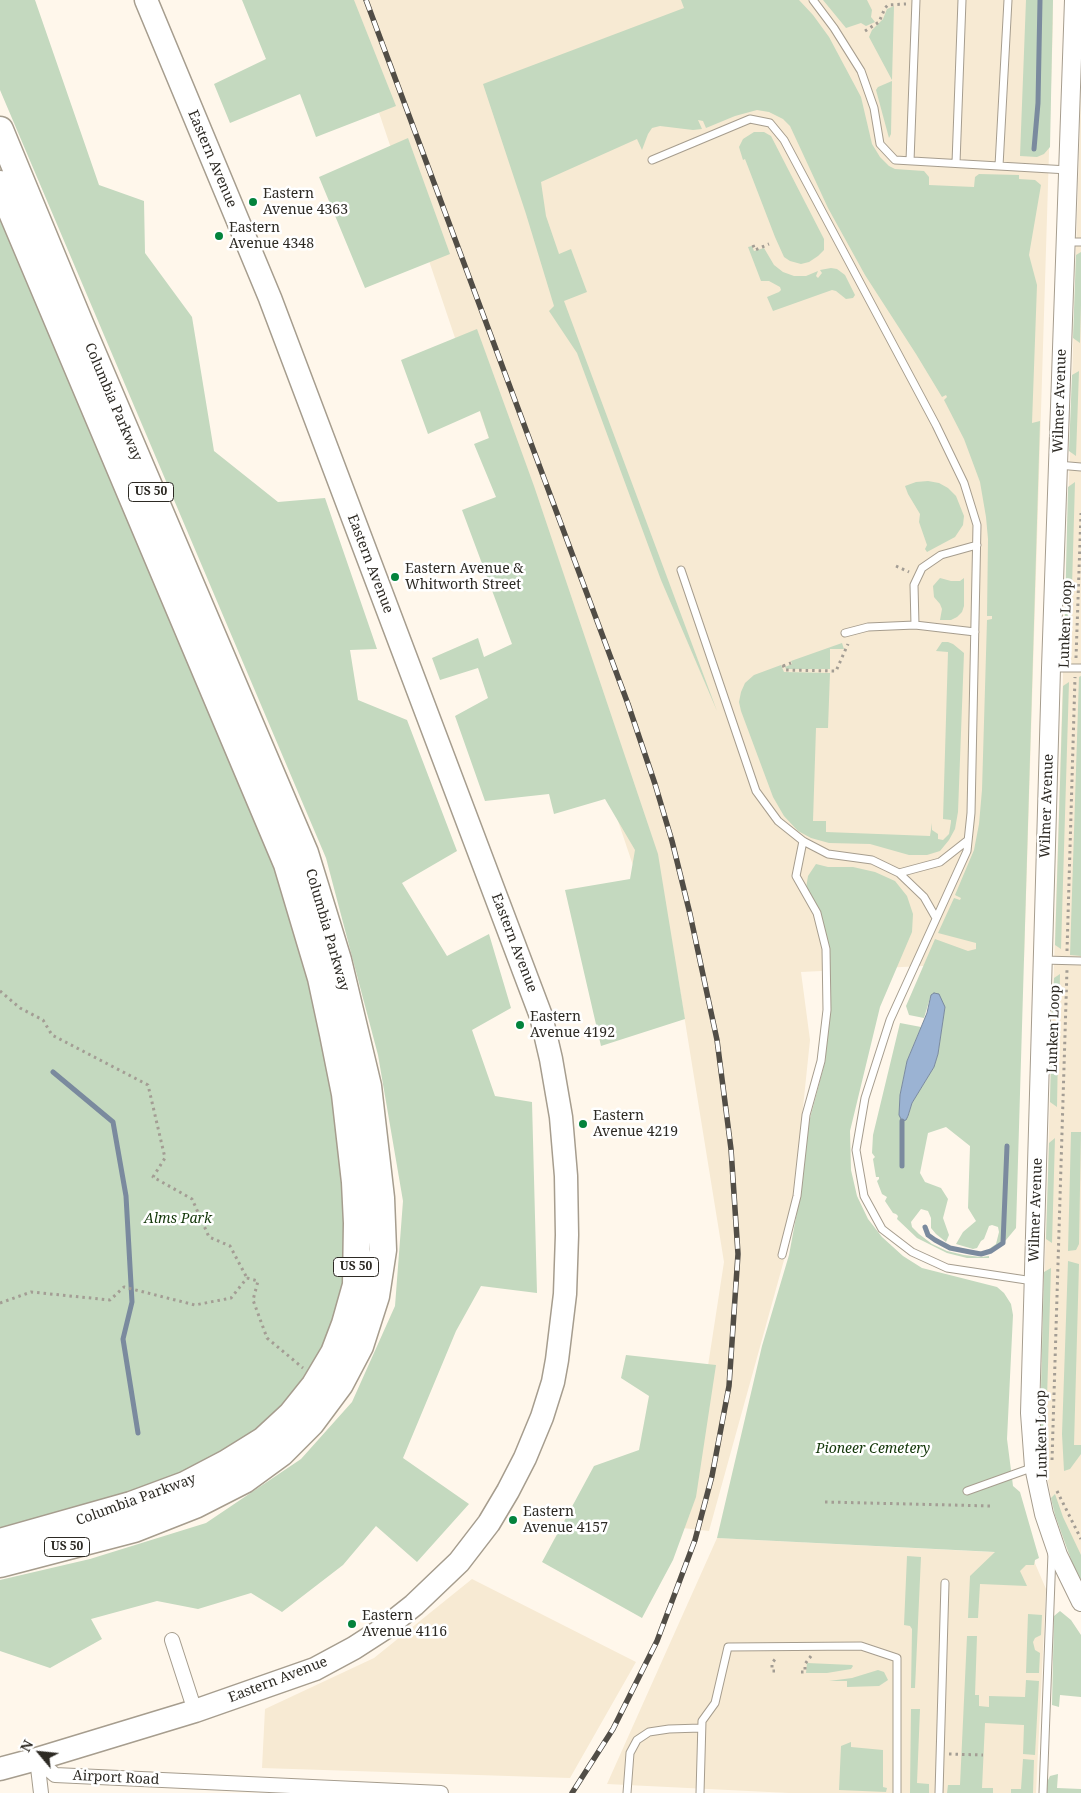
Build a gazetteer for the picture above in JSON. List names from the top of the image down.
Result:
{
  "streets": {
    "highway": ["Columbia Parkway", "US 50"],
    "main road": ["Eastern Avenue"],
    "street": ["Wilmer Avenue", "Airport Road"],
    "path": ["Lunken Loop"]
  },
  "crossings": [
    ["Eastern Avenue", "Airport Road"]
  ],
  "parks": ["Alms Park", "Pioneer Cemetery"],
  "places": [
    "Eastern Avenue 4363",
    "Eastern Avenue 4348",
    "Eastern Avenue & Whitworth Street",
    "Eastern Avenue 4192",
    "Eastern Avenue 4219",
    "Eastern Avenue 4157",
    "Eastern Avenue 4116"
  ],
  "north": "top left"
}
